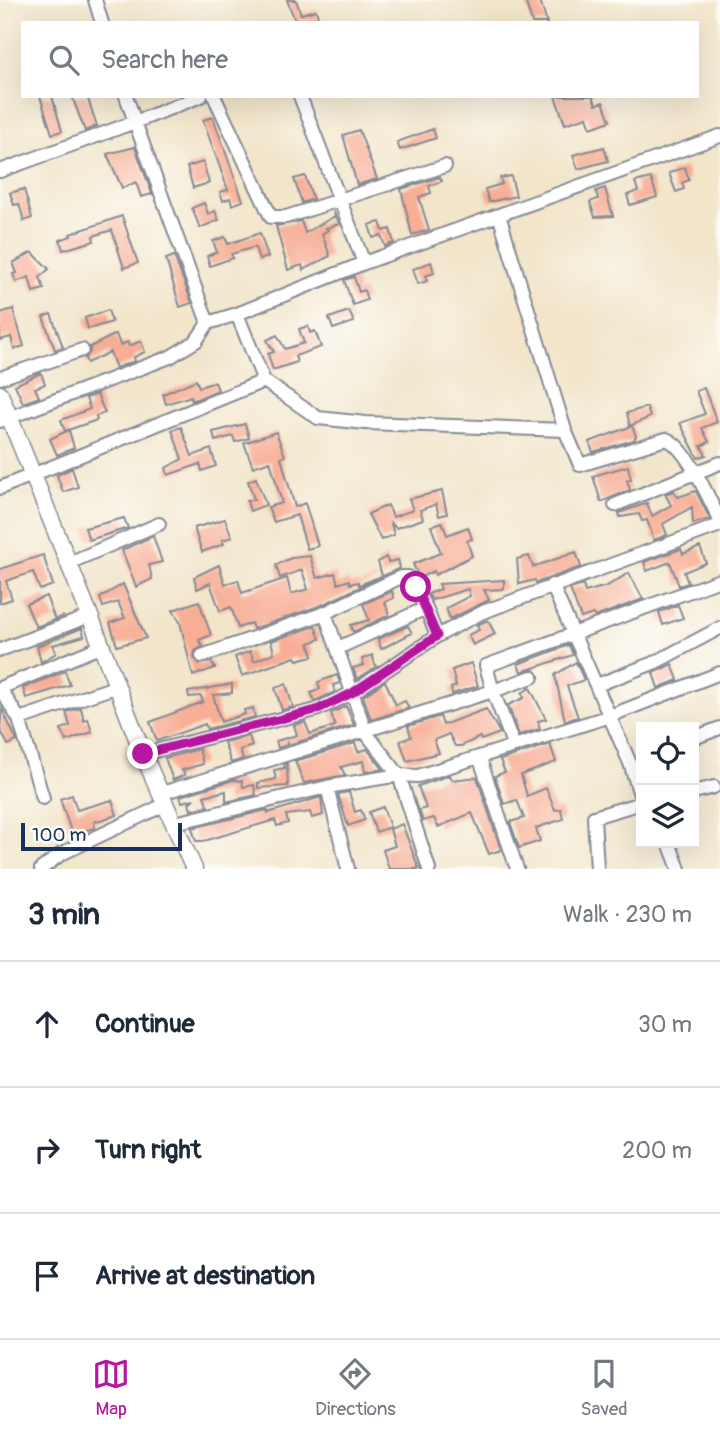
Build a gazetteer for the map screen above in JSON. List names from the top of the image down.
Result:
{
  "scale_bar": "100 m",
  "page": {
    "search": "Search here",
    "scale": "100 m",
    "heading": ["3 min", "Walk · 230 m"],
    "list": [
      ["Continue", "30 m"],
      ["Turn right", "200 m"],
      "Arrive at destination"
    ],
    "nav": ["Map", "Directions", "Saved"]
  }
}
